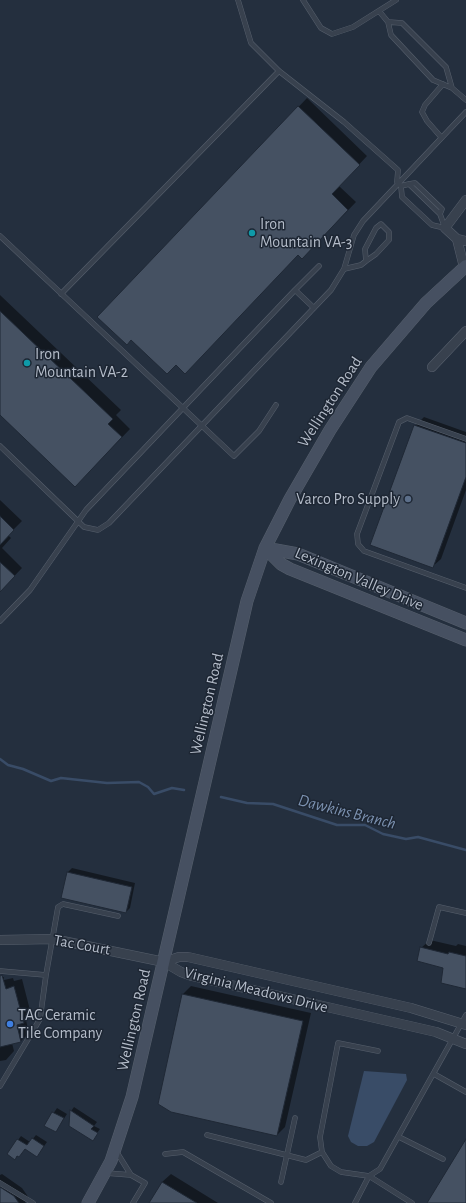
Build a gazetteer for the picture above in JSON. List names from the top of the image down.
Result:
{
  "streets": {
    "main road": ["Wellington Road", "Lexington Valley Drive"],
    "street": ["Tac Court", "Virginia Meadows Drive"]
  },
  "crossings": [
    ["Wellington Road", "Lexington Valley Drive"],
    ["Wellington Road", "Tac Court"],
    ["Wellington Road", "Virginia Meadows Drive"],
    ["Tac Court", "Virginia Meadows Drive"]
  ],
  "water": ["Dawkins Branch"],
  "places": [
    "Iron Mountain VA-3",
    "Iron Mountain VA-2",
    "Varco Pro Supply",
    "TAC Ceramic Tile Company"
  ]
}
